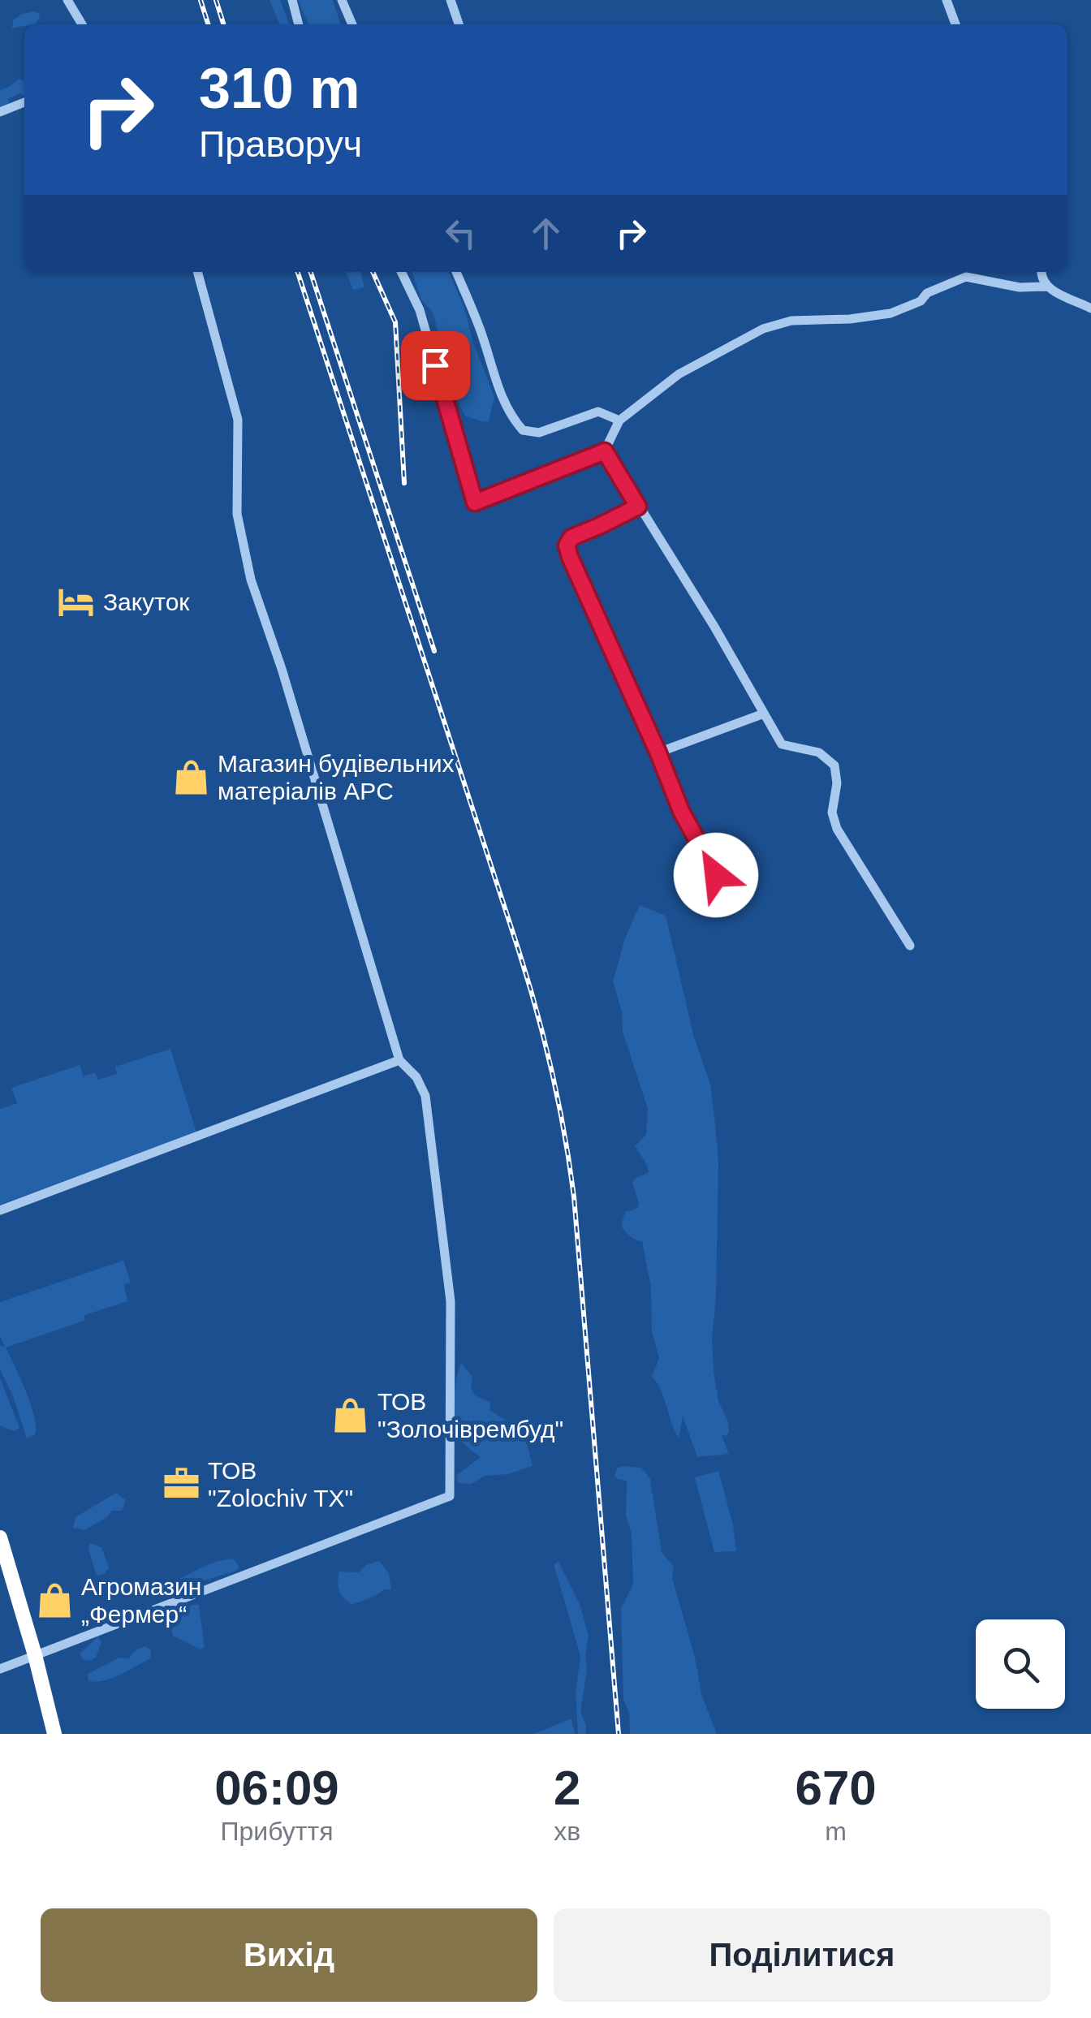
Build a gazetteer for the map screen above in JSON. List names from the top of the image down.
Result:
{
  "places": {
    "hotel": ["Закуток"],
    "shop": ["Магазин будівельних матеріалів APC", "ТОВ \"Золочіврембуд\"", "Агромазин „Фермер“"],
    "office": ["ТОВ \"Zolochiv TX\""]
  },
  "page": {
    "turn": ["310 m", "Праворуч"],
    "eta": [
      "06:09",
      "Прибуття",
      "2",
      "хв",
      "670",
      "m"
    ],
    "buttons": ["Вихід", "Поділитися"]
  }
}
